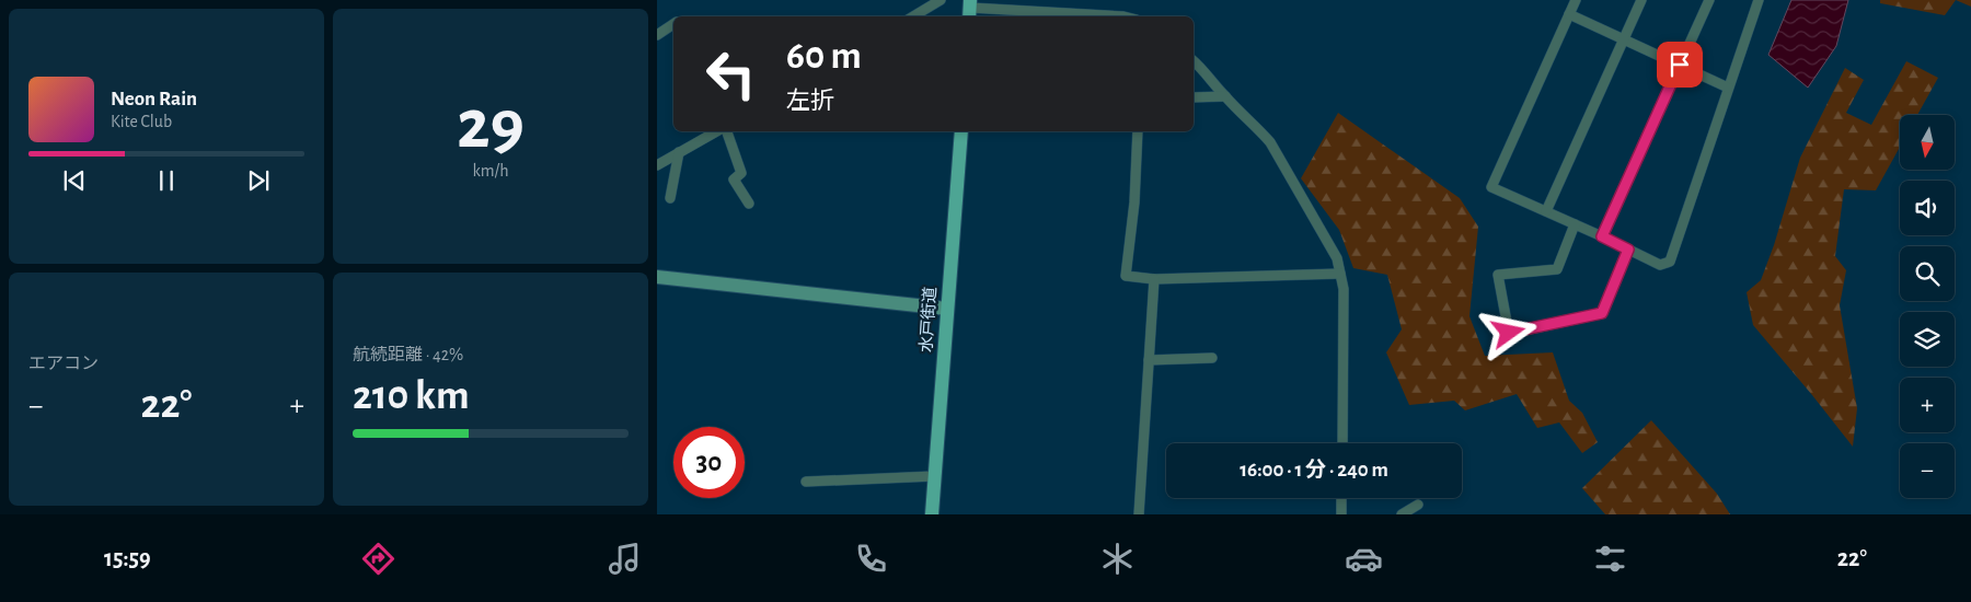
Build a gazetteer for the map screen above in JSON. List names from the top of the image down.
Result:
{
  "streets": {
    "main road": ["水戸街道"]
  },
  "north": "bottom",
  "page": {
    "tile": [
      ["29", "km/h"],
      "エアコン",
      ["航続距離 · 42%", "210 km"]
    ],
    "turn": ["60 m", "左折"],
    "song": ["Neon Rain", "Kite Club"],
    "map_buttons": ["+", "−"],
    "heat": ["−", "22°", "+"],
    "limit": "30",
    "trip": "16:00 · 1 分 · 240 m",
    "tabs": ["15:59", "22°"]
  }
}
